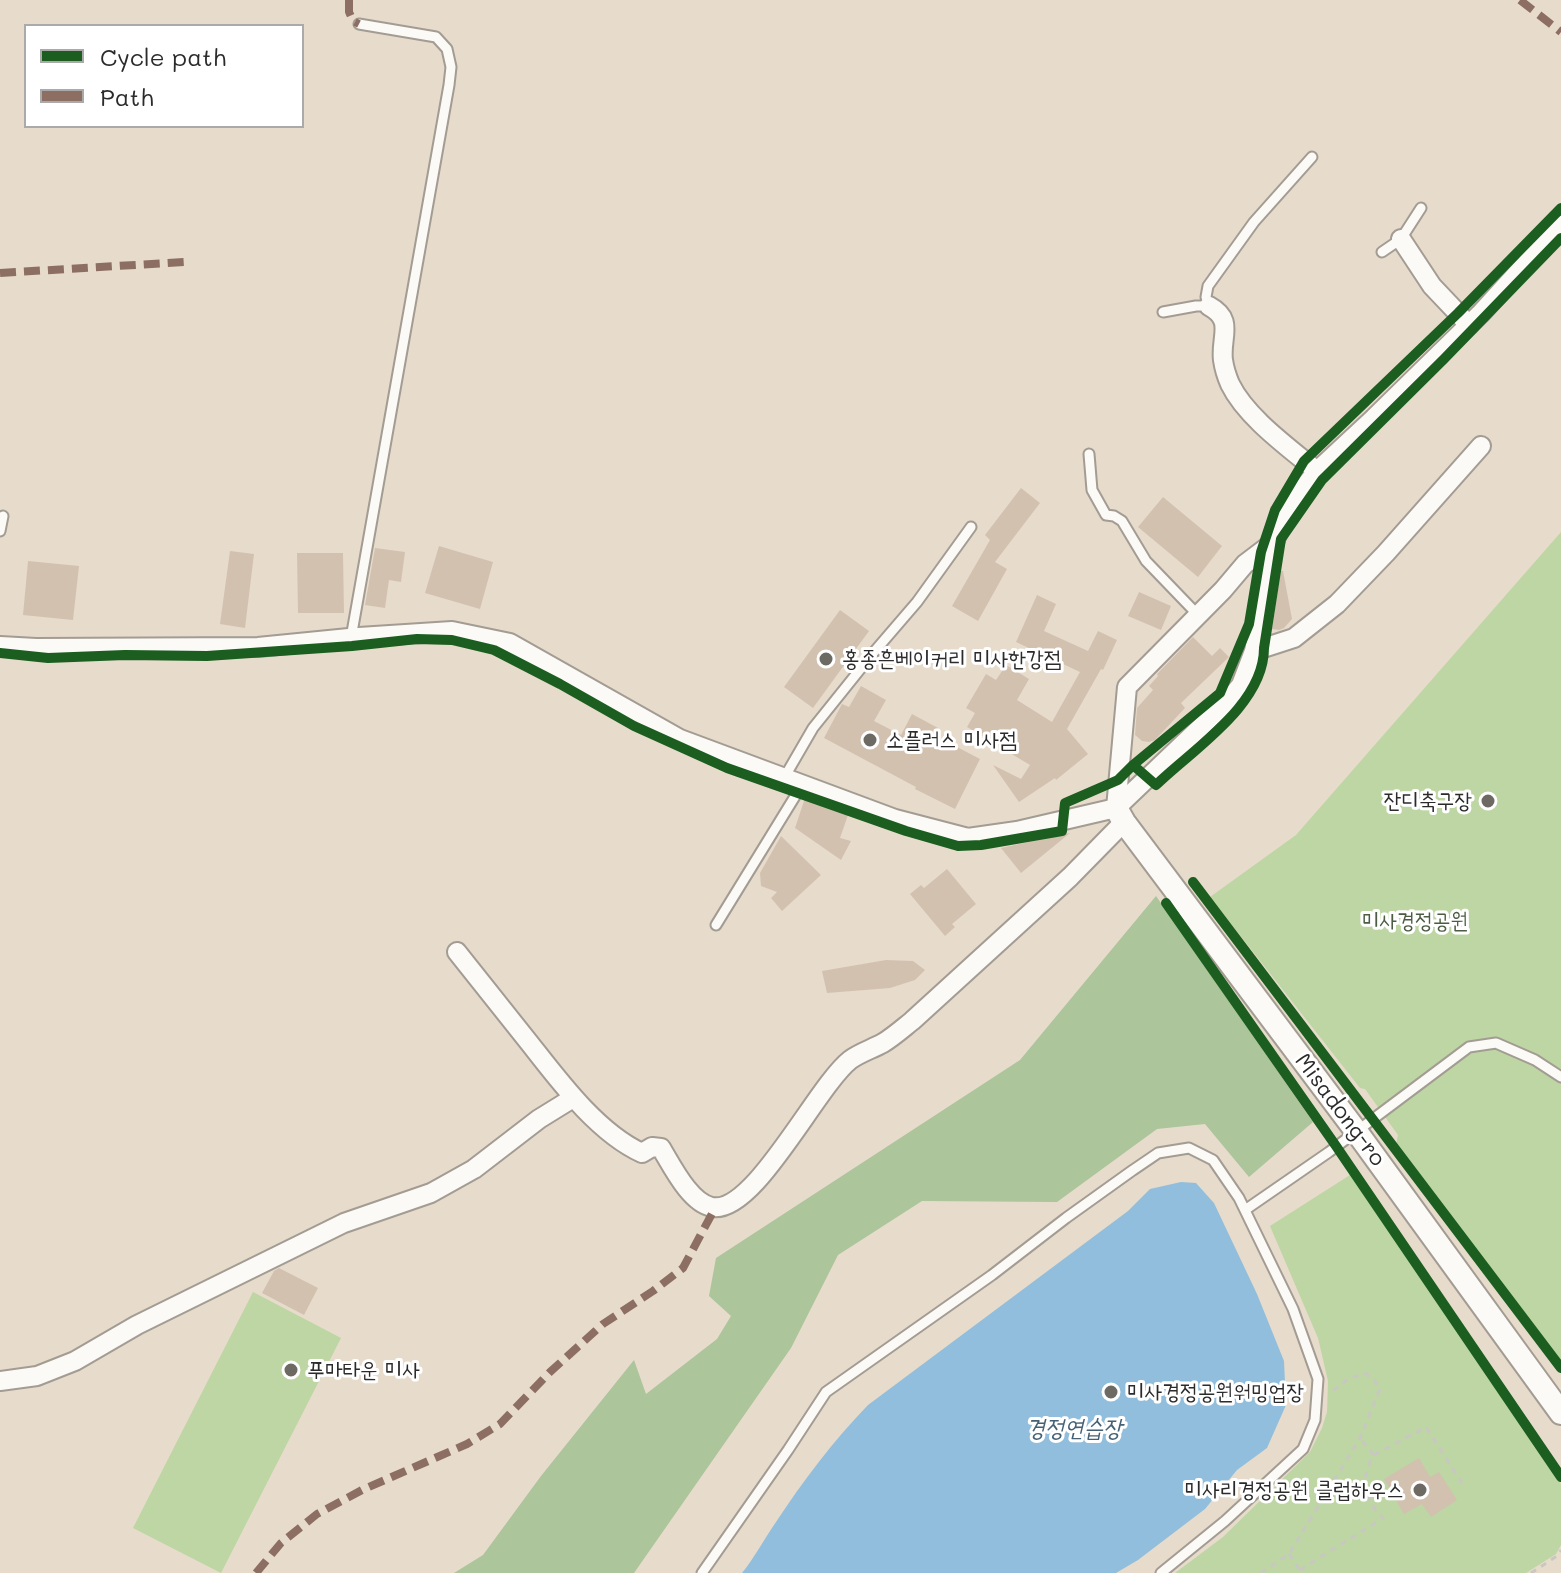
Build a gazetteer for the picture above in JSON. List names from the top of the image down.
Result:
{
  "streets": {
    "street": ["Misadong-ro"]
  },
  "water": ["경정연습장"],
  "parks": ["미사경정공원"],
  "places": [
    "홍종흔베이커리 미사한강점",
    "소플러스 미사점",
    "잔디축구장",
    "푸마타운 미사",
    "미사경정공원워밍업장",
    "미사리경정공원 클럽하우스"
  ],
  "legend": ["Cycle path", "Path"]
}
